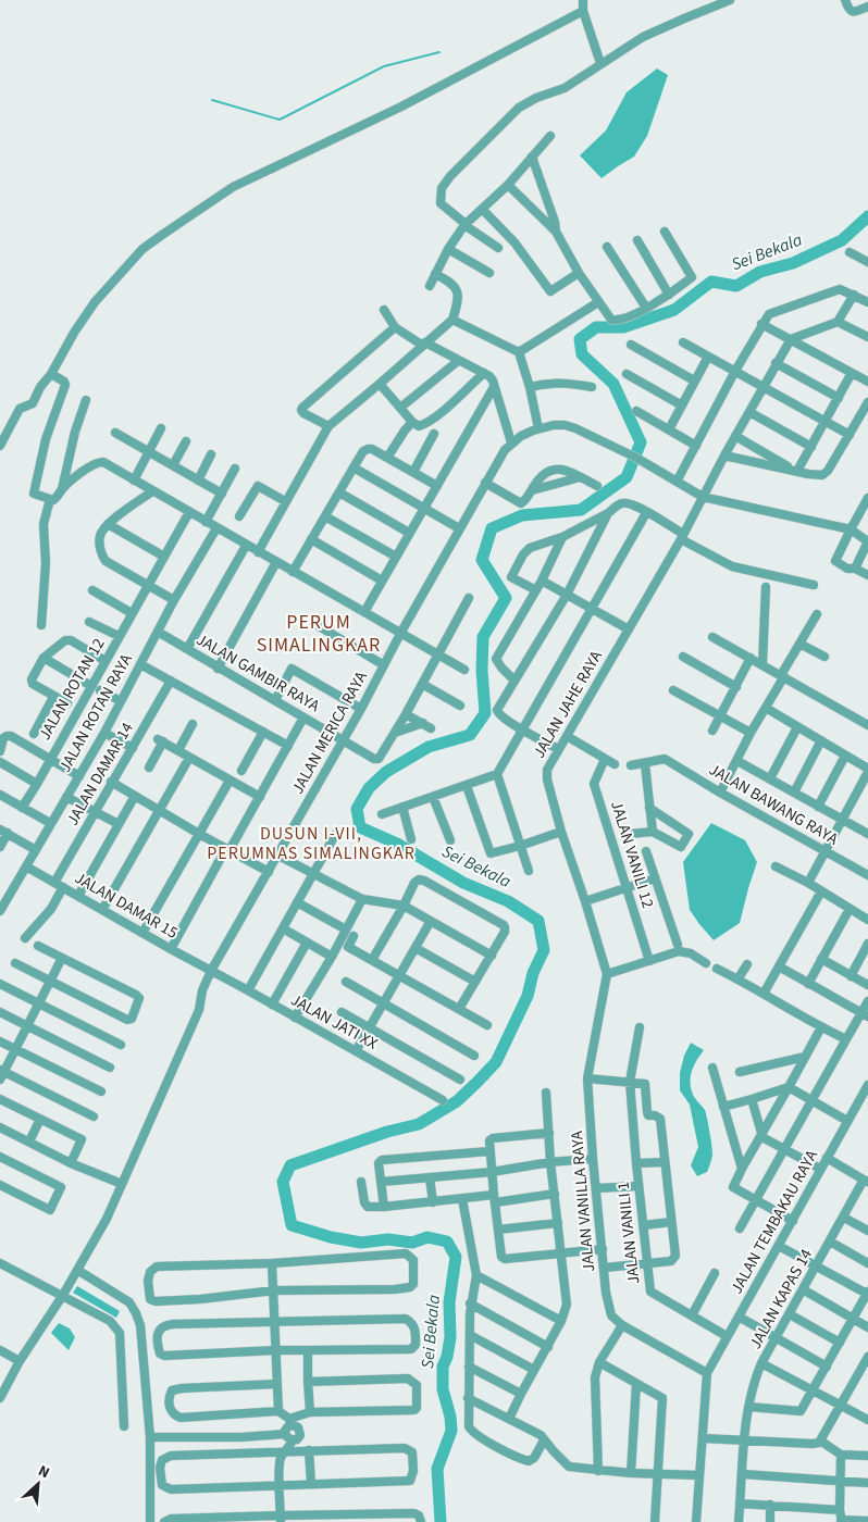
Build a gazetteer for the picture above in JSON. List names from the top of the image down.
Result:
{
  "streets": {
    "street": [
      "JALAN GAMBIR RAYA",
      "JALAN ROTAN 12",
      "JALAN JAHE RAYA",
      "JALAN ROTAN RAYA",
      "JALAN MERICA RAYA",
      "JALAN DAMAR 14",
      "JALAN BAWANG RAYA",
      "JALAN VANILI 12",
      "JALAN DAMAR 15",
      "JALAN JATI XX",
      "JALAN VANILLA RAYA",
      "JALAN TEMBAKAU RAYA",
      "JALAN VANILI 1",
      "JALAN KAPAS 14"
    ]
  },
  "crossings": [
    ["JALAN GAMBIR RAYA", "JALAN ROTAN RAYA"],
    ["JALAN GAMBIR RAYA", "JALAN MERICA RAYA"],
    ["JALAN JAHE RAYA", "JALAN MERICA RAYA"],
    ["JALAN JAHE RAYA", "JALAN VANILLA RAYA"],
    ["JALAN ROTAN RAYA", "JALAN DAMAR 15"],
    ["JALAN MERICA RAYA", "JALAN DAMAR 15"],
    ["JALAN MERICA RAYA", "JALAN JATI XX"],
    ["JALAN DAMAR 14", "JALAN DAMAR 15"],
    ["JALAN DAMAR 15", "JALAN JATI XX"],
    ["JALAN VANILLA RAYA", "JALAN TEMBAKAU RAYA"],
    ["JALAN TEMBAKAU RAYA", "JALAN VANILI 1"]
  ],
  "districts": ["PERUM SIMALINGKAR", "DUSUN I-VII, PERUMNAS SIMALINGKAR"],
  "water": ["Sei Bekala"],
  "north": "top right"
}
